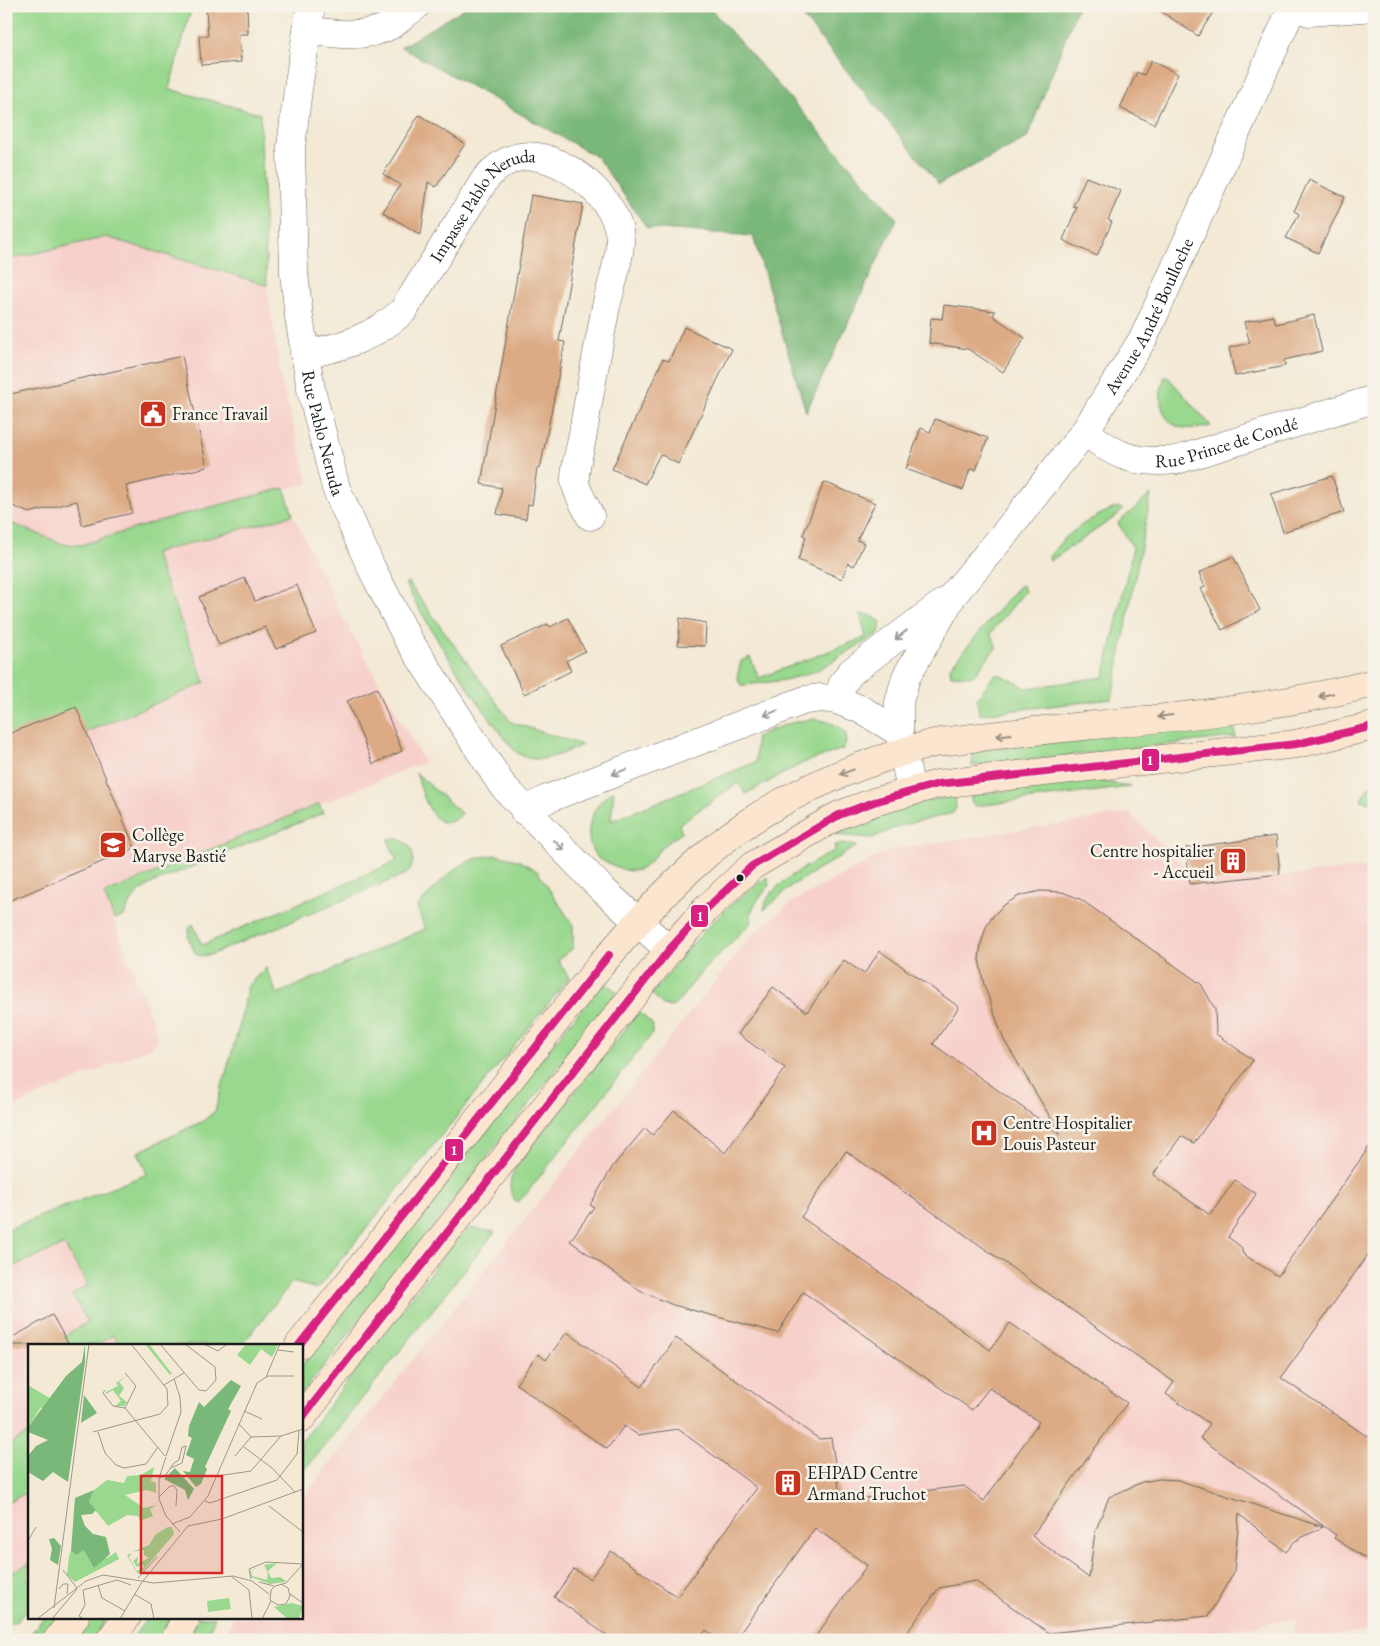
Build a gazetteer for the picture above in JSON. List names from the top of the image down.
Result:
{
  "streets": {
    "street": [
      "Impasse Pablo Neruda",
      "Avenue André Boulloche",
      "Rue Pablo Neruda",
      "Rue Prince de Condé"
    ]
  },
  "crossings": [
    ["Impasse Pablo Neruda", "Rue Pablo Neruda"],
    ["Avenue André Boulloche", "Rue Prince de Condé"]
  ],
  "places": {
    "public building": ["France Travail"],
    "school or university": ["Collège Maryse Bastié"],
    "building": ["Centre hospitalier - Accueil", "EHPAD Centre Armand Truchot"],
    "hospital": ["Centre Hospitalier Louis Pasteur"]
  },
  "lines": ["transit line 1"]
}
